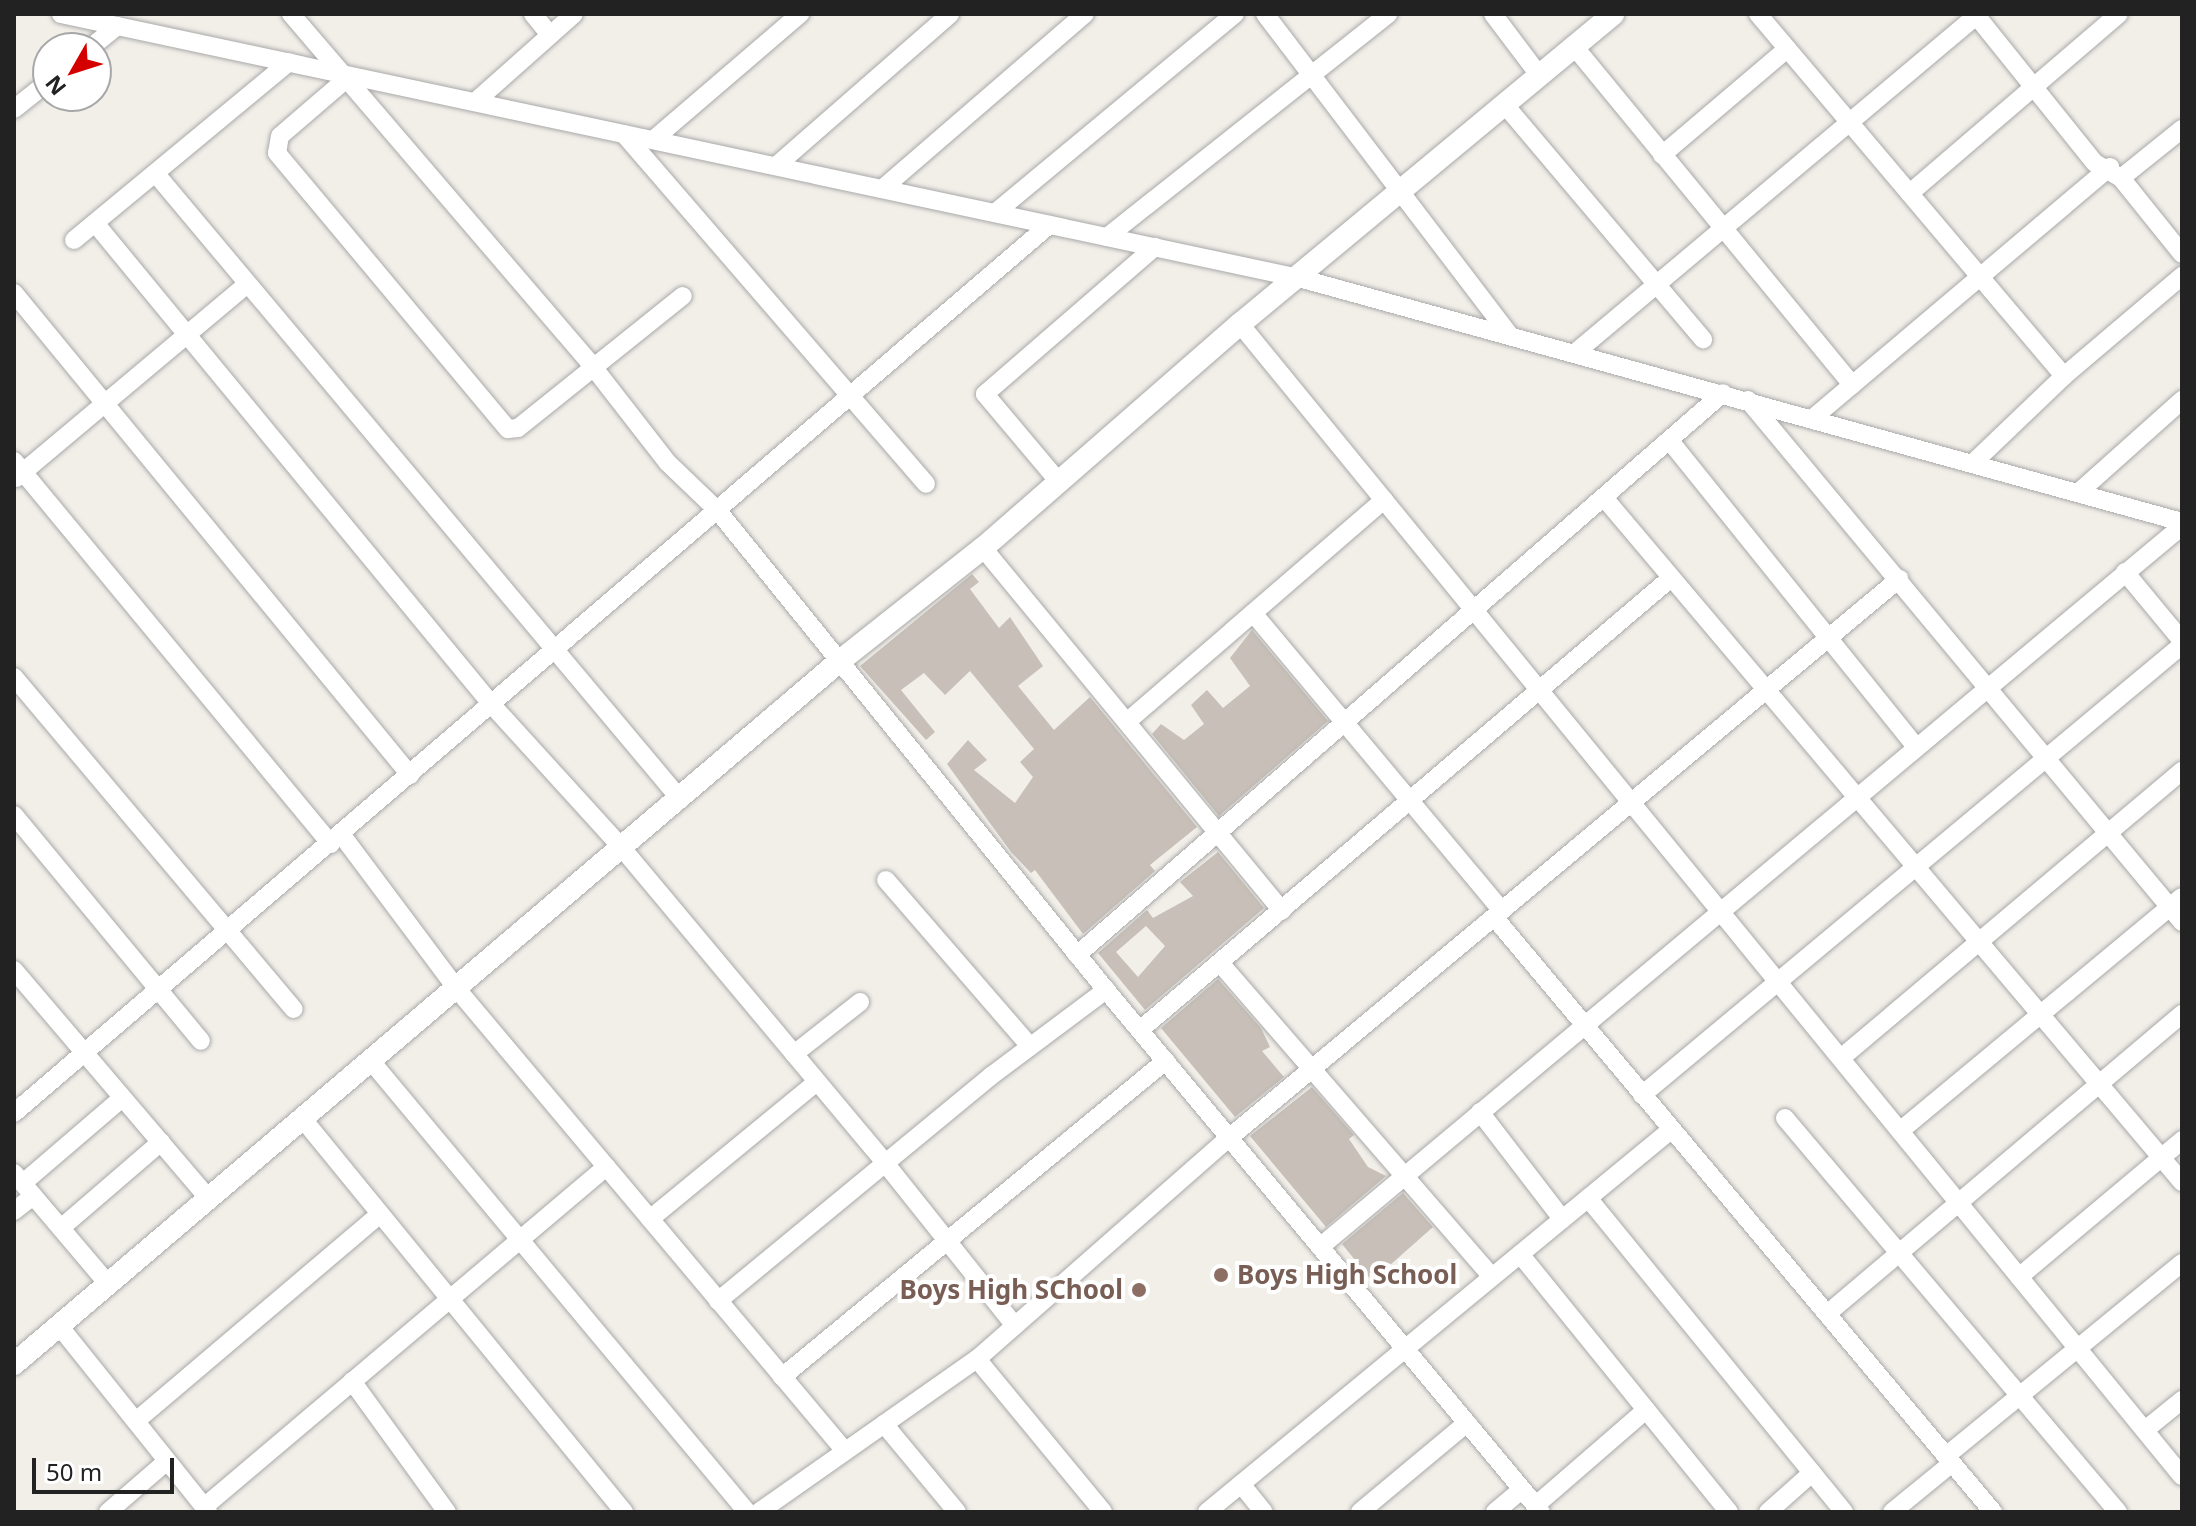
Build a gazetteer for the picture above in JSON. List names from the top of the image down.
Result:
{
  "places": ["Boys High School", "Boys High SChool"],
  "scale_bar": "50 m",
  "north": "bottom left"
}
